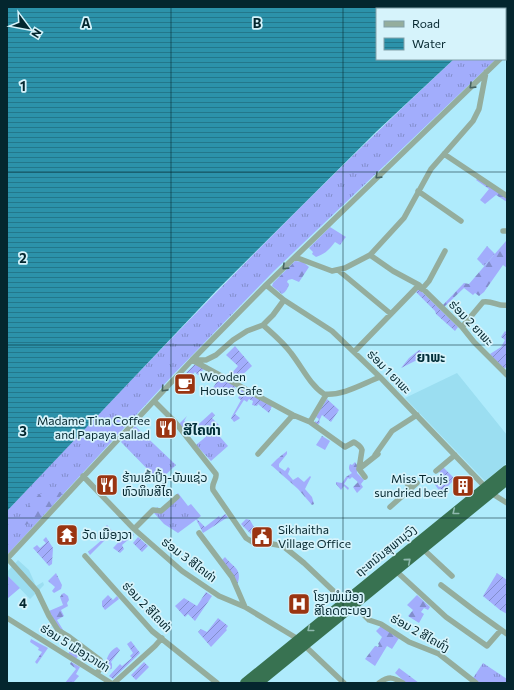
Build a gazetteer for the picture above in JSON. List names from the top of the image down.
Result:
{
  "streets": {
    "highway": ["ຖະຫນົນສຸພານຸວົງ"],
    "street": [
      "ຮ່ອມ 2 ຍາພະ",
      "ຮ່ອມ 1 ຍາພະ",
      "ຮ່ອມ 3 ສີໄຄທ່າ",
      "ຮ່ອມ 2 ສີໄຄທ່າ",
      "ຮ່ອມ 2 ສີໄຄທົ່ງ",
      "ຮ່ອມ 5 ເມືອງວາທ່າ"
    ]
  },
  "crossings": [
    ["ຮ່ອມ 1 ຍາພະ", "ຖະຫນົນສຸພານຸວົງ"],
    ["ຖະຫນົນສຸພານຸວົງ", "ຮ່ອມ 3 ສີໄຄທ່າ"],
    ["ຖະຫນົນສຸພານຸວົງ", "ຮ່ອມ 2 ສີໄຄທົ່ງ"]
  ],
  "districts": ["ຍາພະ", "ສີໄຄທ່າ"],
  "places": {
    "cafe": ["Wooden House Cafe"],
    "restaurant": ["Madame Tina Coffee and Papaya sallad", "ຮ້ານເຂົ້າປິ້ງ-ບັນແຊ່ວ ຫົວຫິນສີໄຄ"],
    "building": ["Miss Toujs sundried beef"],
    "temple": ["ວັດ ເມືອງວາ"],
    "public building": ["Sikhaitha Village Office"],
    "hospital": ["ໂຮງໝໍເມືອງ ສີໂຄດຕະບອງ"]
  },
  "legend": ["Road", "Water"],
  "north": "bottom right",
  "grid": {
    "columns": ["A", "B"],
    "rows": [
      "1",
      "2",
      "3",
      "4"
    ]
  }
}
